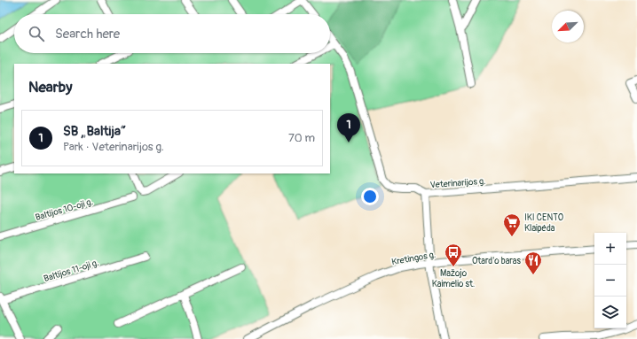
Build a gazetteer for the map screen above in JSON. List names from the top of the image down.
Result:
{
  "streets": {
    "street": [
      "Veterinarijos g.",
      "Baltijos 10-oji g.",
      "Kretingos g.",
      "Baltijos 11-oji g."
    ]
  },
  "places": {
    "supermarket": ["IKI CENTO Klaipėda"],
    "bus stop": ["Mažojo Kaimelio st."],
    "restaurant": ["Otard'o baras"]
  },
  "north": "bottom left",
  "page": {
    "search": "Search here",
    "heading": "Nearby",
    "list": [
      {
        "mark": "1",
        "name": "SB „Baltija“",
        "note": "Park · Veterinarijos g.",
        "value": "70 m"
      }
    ],
    "pins": "1",
    "map_buttons": ["+", "−"]
  }
}
